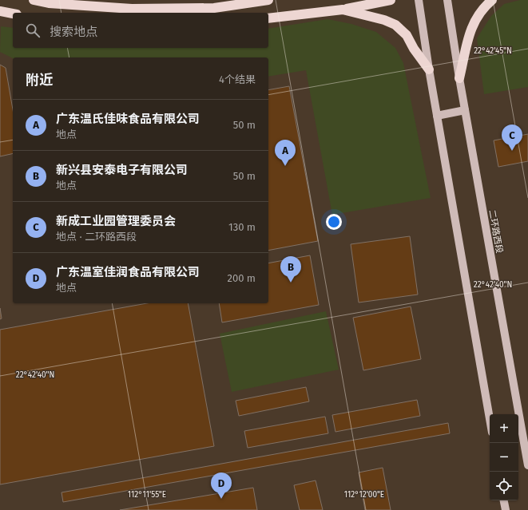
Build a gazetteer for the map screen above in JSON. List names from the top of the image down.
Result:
{
  "streets": {
    "main road": ["二环路西段"]
  },
  "page": {
    "search": "搜索地点",
    "heading": ["附近", "4个结果"],
    "list": [
      {
        "mark": "A",
        "name": "广东温氏佳味食品有限公司",
        "note": "地点",
        "value": "50 m"
      },
      {
        "mark": "B",
        "name": "新兴县安泰电子有限公司",
        "note": "地点",
        "value": "50 m"
      },
      {
        "mark": "C",
        "name": "新成工业园管理委员会",
        "note": "地点 · 二环路西段",
        "value": "130 m"
      },
      {
        "mark": "D",
        "name": "广东温室佳润食品有限公司",
        "note": "地点",
        "value": "200 m"
      }
    ],
    "pins": [
      "C",
      "A",
      "B",
      "D"
    ],
    "map_buttons": ["+", "−"]
  },
  "coordinates": [
    "22°42'45\"N",
    "22°42'40\"N",
    "112°11'55\"E",
    "112°12'00\"E"
  ]
}
